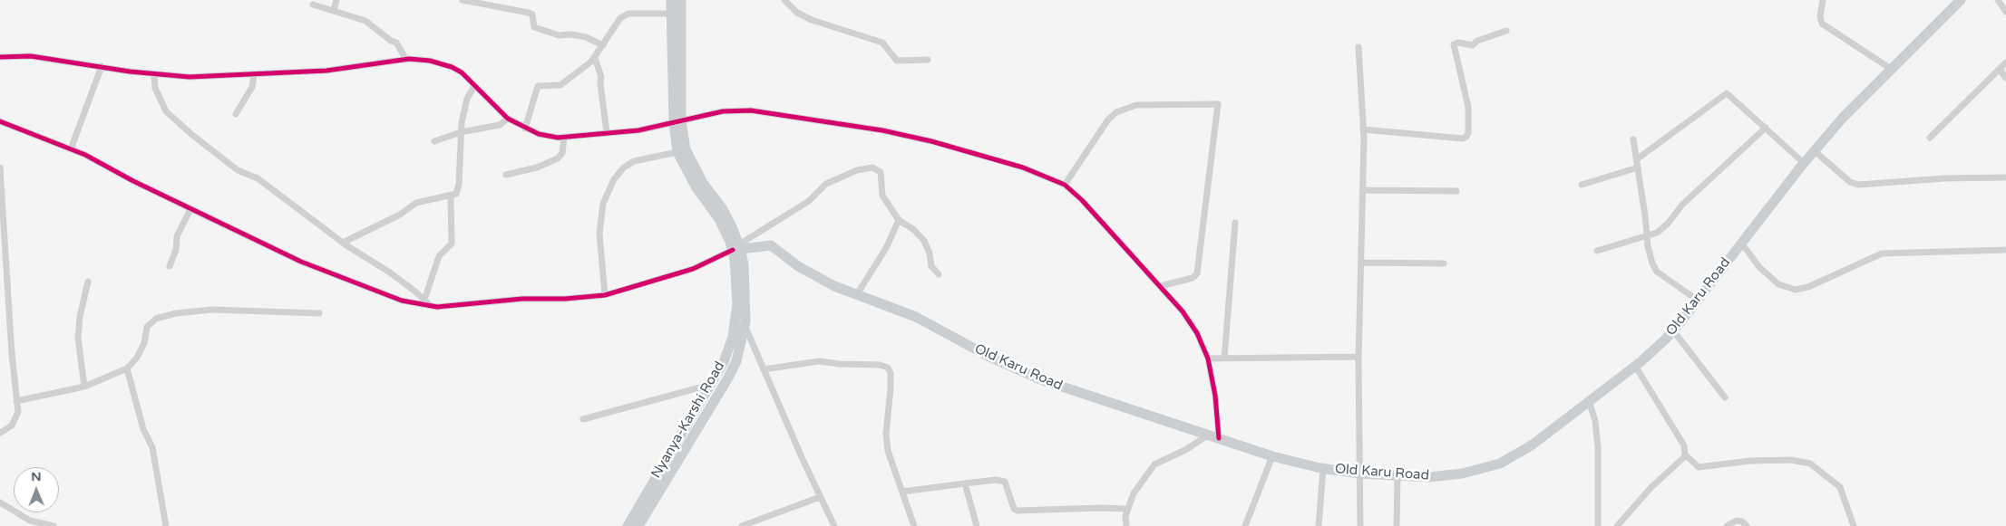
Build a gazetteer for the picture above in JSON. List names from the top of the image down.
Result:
{
  "streets": {
    "main road": ["Old Karu Road", "Nyanya-Karshi Road"]
  },
  "crossings": [
    ["Old Karu Road", "Nyanya-Karshi Road"]
  ],
  "north": "top"
}
